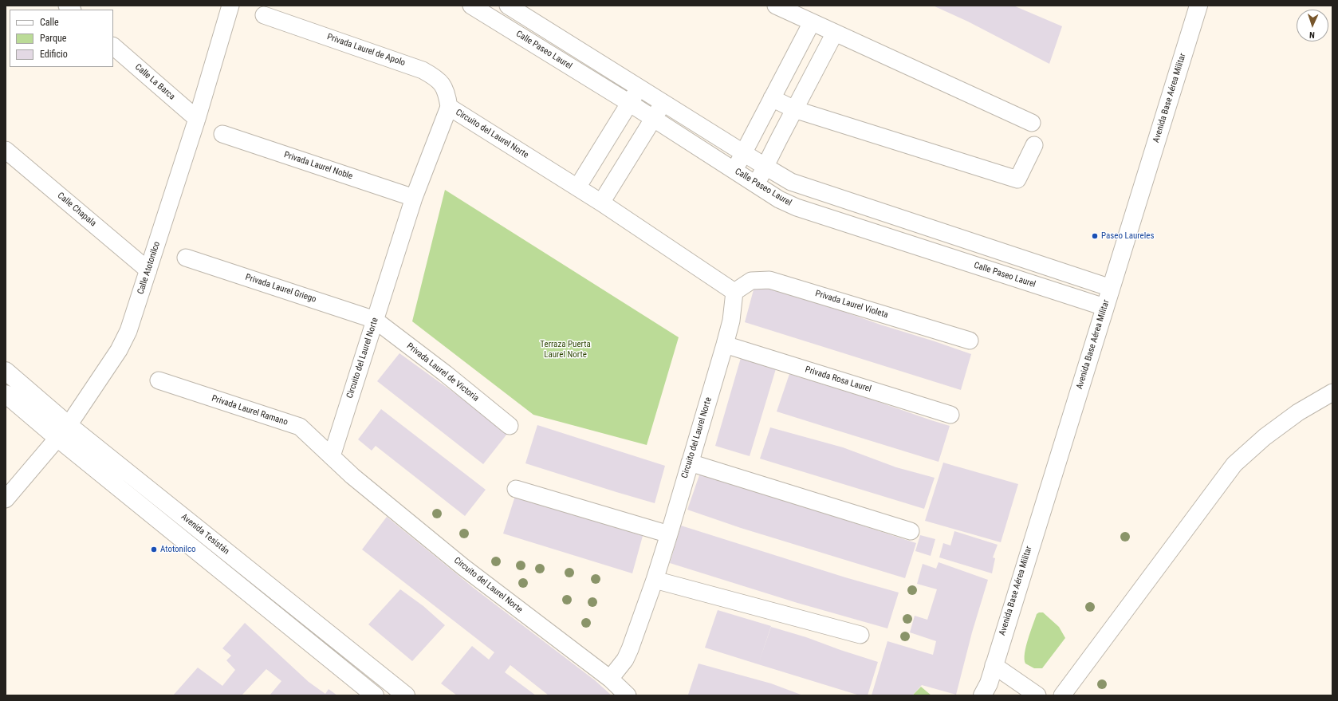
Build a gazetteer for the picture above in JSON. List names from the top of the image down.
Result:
{
  "streets": {
    "street": [
      "Privada Laurel de Apolo",
      "Calle Paseo Laurel",
      "Calle La Barca",
      "Avenida Base Aérea Militar",
      "Circuito del Laurel Norte",
      "Privada Laurel Noble",
      "Calle Chapala",
      "Calle Atotonilco",
      "Privada Laurel Griego",
      "Privada Laurel Violeta",
      "Privada Laurel de Victoria",
      "Privada Rosa Laurel",
      "Privada Laurel Ramano",
      "Avenida Tesistán"
    ]
  },
  "crossings": [
    ["Privada Laurel de Apolo", "Circuito del Laurel Norte"],
    ["Calle Paseo Laurel", "Avenida Base Aérea Militar"],
    ["Calle La Barca", "Calle Atotonilco"],
    ["Circuito del Laurel Norte", "Privada Laurel Noble"],
    ["Circuito del Laurel Norte", "Privada Laurel Griego"],
    ["Circuito del Laurel Norte", "Privada Laurel Violeta"],
    ["Circuito del Laurel Norte", "Privada Laurel de Victoria"],
    ["Circuito del Laurel Norte", "Privada Rosa Laurel"],
    ["Circuito del Laurel Norte", "Privada Laurel Ramano"],
    ["Calle Chapala", "Calle Atotonilco"],
    ["Calle Atotonilco", "Avenida Tesistán"],
    ["Privada Laurel Griego", "Privada Laurel de Victoria"]
  ],
  "parks": ["Terraza Puerta Laurel Norte"],
  "places": ["Paseo Laureles", "Atotonilco"],
  "legend": ["Calle", "Parque", "Edificio"],
  "north": "bottom"
}
